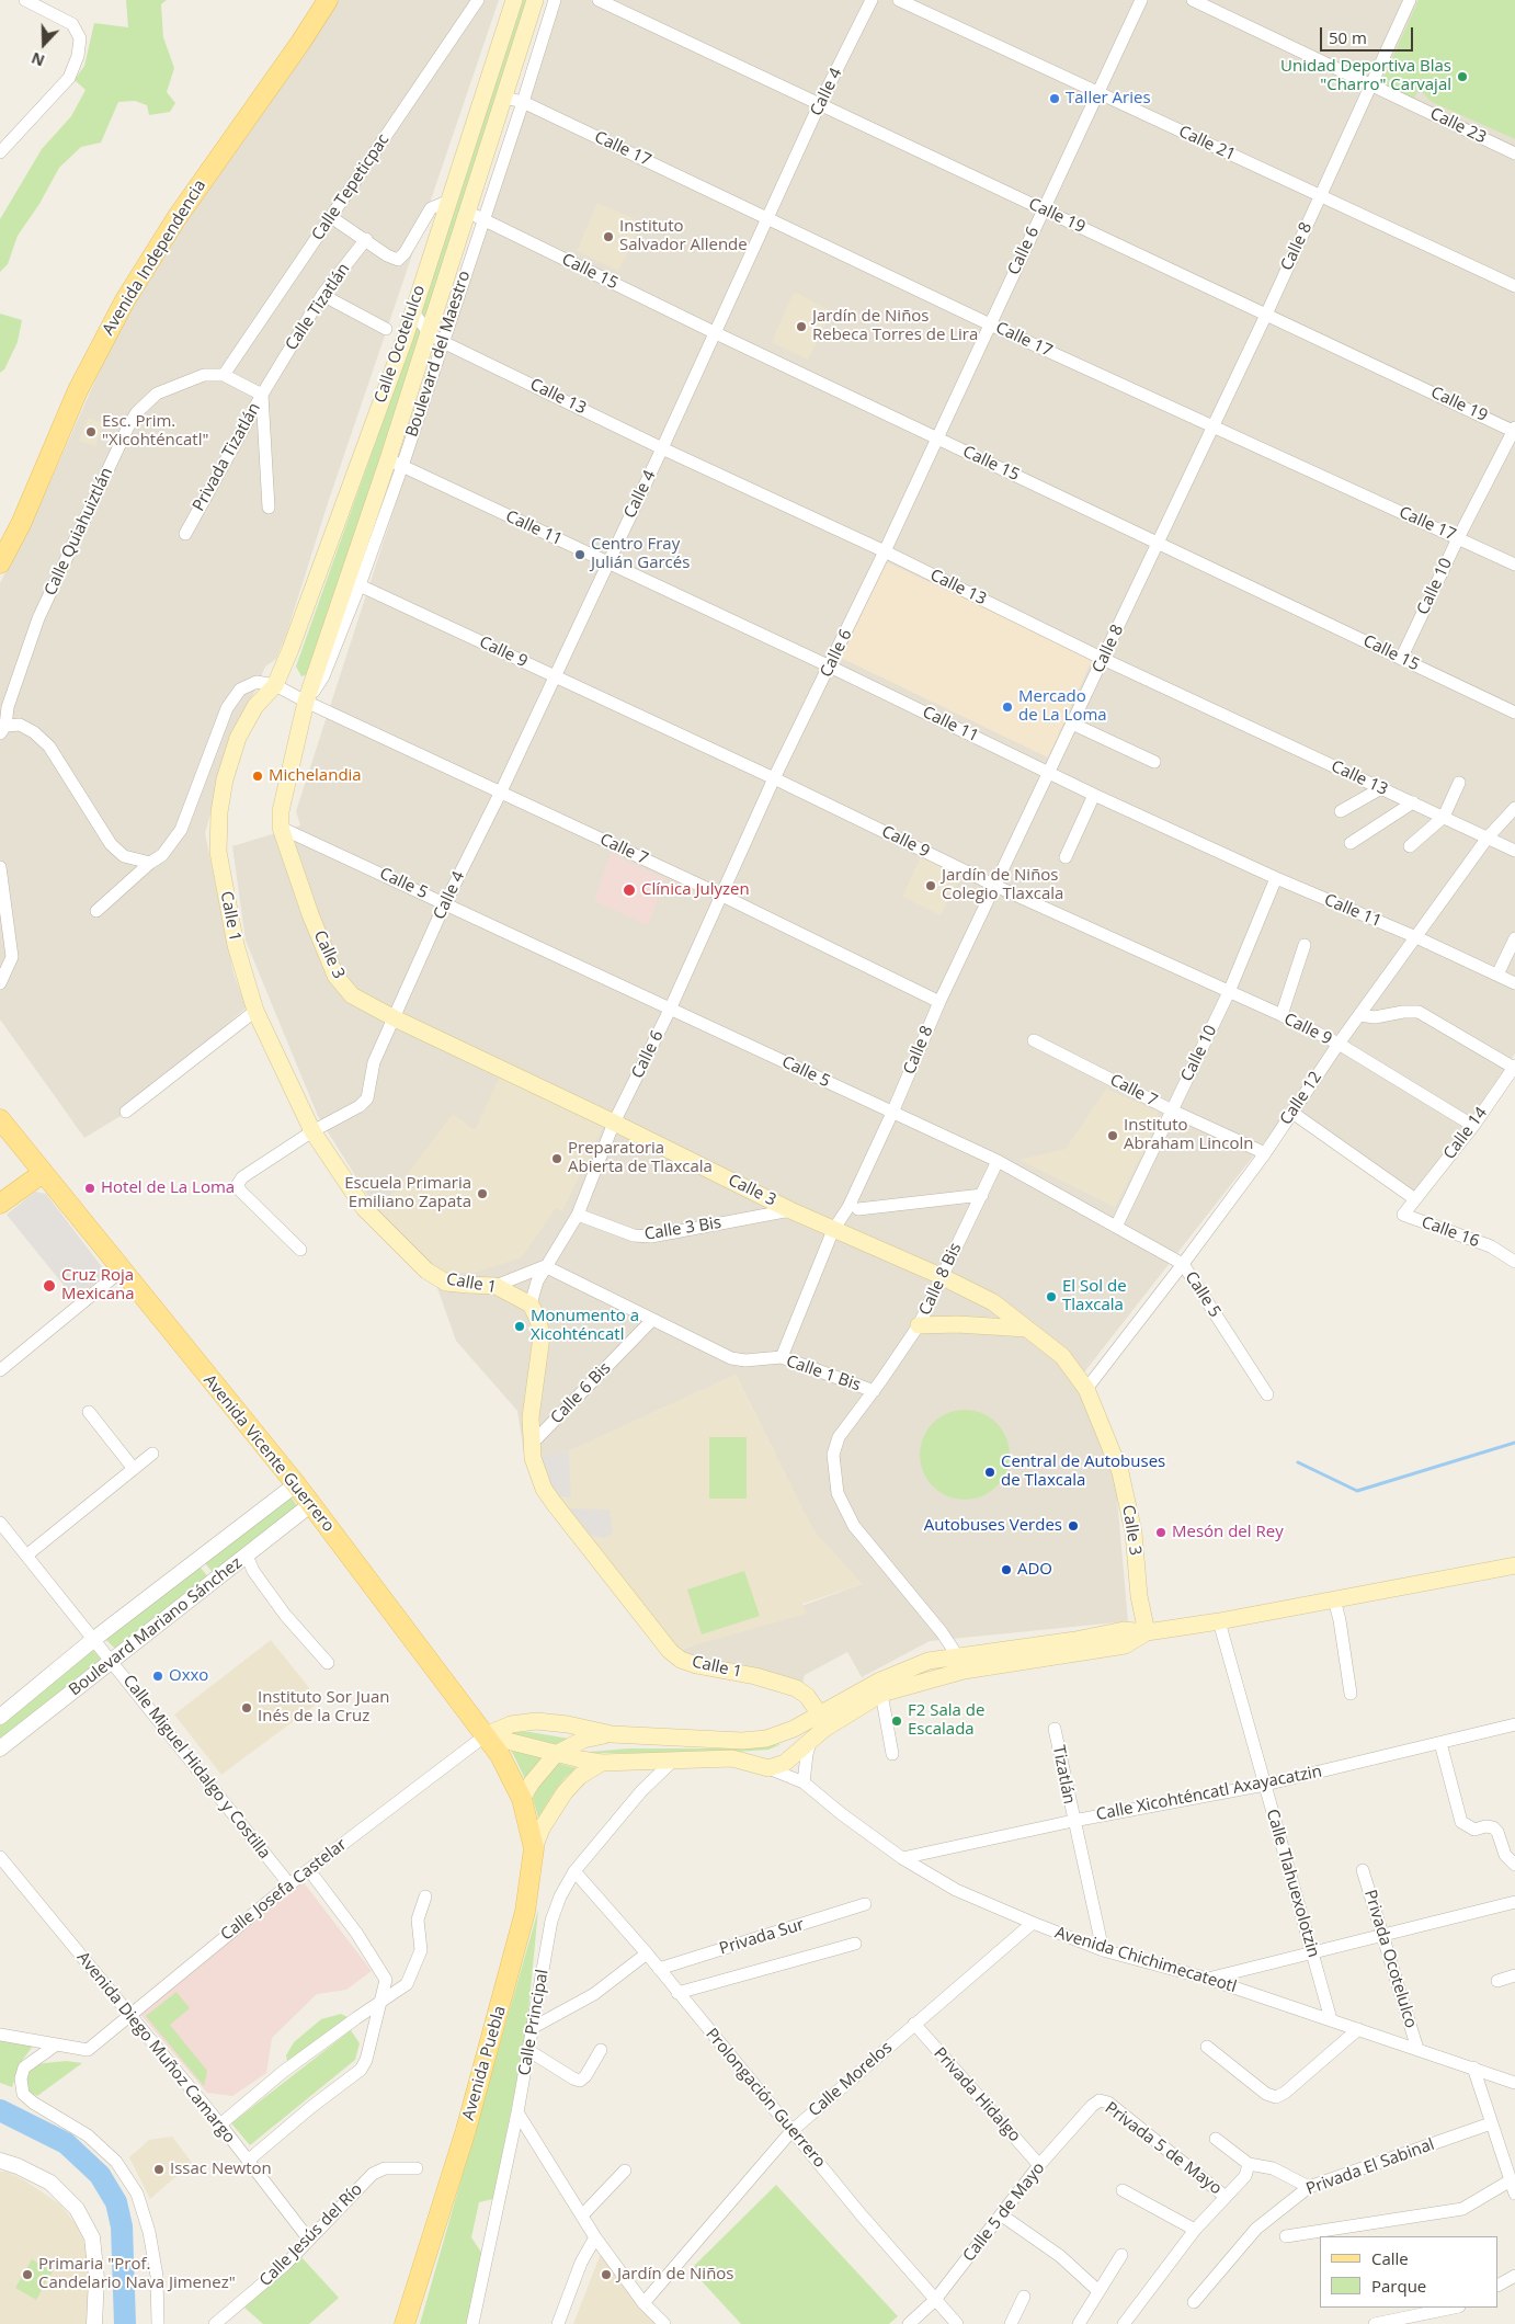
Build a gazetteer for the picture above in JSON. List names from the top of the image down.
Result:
{
  "streets": {
    "main road": [
      "Avenida Independencia",
      "Calle Ocotelulco",
      "Boulevard del Maestro",
      "Calle 1",
      "Calle 3",
      "Avenida Vicente Guerrero",
      "Avenida Puebla"
    ],
    "street": [
      "Calle 4",
      "Calle 23",
      "Calle 21",
      "Calle 17",
      "Calle Tepeticpac",
      "Calle 19",
      "Calle 8",
      "Calle 6",
      "Calle 15",
      "Calle Tizatlán",
      "Calle 13",
      "Privada Tizatlán",
      "Calle 11",
      "Calle Quiahuiztlán",
      "Calle 10",
      "Calle 9",
      "Calle 7",
      "Calle 5",
      "Calle 12",
      "Calle 14",
      "Calle 3 Bis",
      "Calle 16",
      "Calle 8 Bis",
      "Calle 1 Bis",
      "Calle 6 Bis",
      "Boulevard Mariano Sánchez",
      "Calle Miguel Hidalgo y Costilla",
      "Tizatlán",
      "Calle Xicohténcatl Axayacatzin",
      "Calle Tlahuexolotzin",
      "Calle Josefa Castelar",
      "Privada Sur",
      "Privada Ocotelulco",
      "Avenida Chichimecateotl",
      "Calle Principal",
      "Avenida Diego Muñoz Camargo",
      "Calle Morelos",
      "Privada Hidalgo",
      "Prolongación Guerrero",
      "Privada 5 de Mayo",
      "Privada El Sabinal",
      "Calle 5 de Mayo",
      "Calle Jesús del Río"
    ]
  },
  "crossings": [
    ["Calle 4", "Calle 17"],
    ["Calle 4", "Calle 19"],
    ["Calle 4", "Calle 15"],
    ["Calle 4", "Calle 13"],
    ["Calle 4", "Calle 11"],
    ["Calle 4", "Calle 9"],
    ["Calle 4", "Calle 7"],
    ["Calle 4", "Calle 5"],
    ["Calle 4", "Calle 1"],
    ["Calle 4", "Calle 3"],
    ["Calle 23", "Calle 8"],
    ["Calle 21", "Calle 8"],
    ["Calle 21", "Calle 6"],
    ["Calle 17", "Calle 8"],
    ["Calle 17", "Calle 6"],
    ["Calle 17", "Boulevard del Maestro"],
    ["Calle 17", "Calle 10"],
    ["Calle Tepeticpac", "Calle Quiahuiztlán"],
    ["Calle 19", "Calle 8"],
    ["Calle 19", "Calle 6"],
    ["Calle 19", "Calle 10"],
    ["Calle 8", "Calle 15"],
    ["Calle 8", "Calle 13"],
    ["Calle 8", "Calle 11"],
    ["Calle 8", "Calle 9"],
    ["Calle 8", "Calle 7"],
    ["Calle 8", "Calle 5"],
    ["Calle 8", "Calle 3"],
    ["Calle 8", "Calle 1 Bis"],
    ["Calle 6", "Calle 15"],
    ["Calle 6", "Calle 13"],
    ["Calle 6", "Calle 11"],
    ["Calle 6", "Calle 9"],
    ["Calle 6", "Calle 7"],
    ["Calle 6", "Calle 5"],
    ["Calle 6", "Calle 1"],
    ["Calle 6", "Calle 3"],
    ["Calle 6", "Calle 3 Bis"],
    ["Calle 6", "Calle 1 Bis"],
    ["Calle 15", "Boulevard del Maestro"],
    ["Calle 15", "Calle 10"],
    ["Calle Tizatlán", "Privada Tizatlán"],
    ["Calle Ocotelulco", "Calle 13"],
    ["Calle Ocotelulco", "Calle 7"],
    ["Calle Ocotelulco", "Calle 1"],
    ["Boulevard del Maestro", "Calle 13"],
    ["Boulevard del Maestro", "Calle 11"],
    ["Boulevard del Maestro", "Calle 9"],
    ["Boulevard del Maestro", "Calle 7"],
    ["Boulevard del Maestro", "Calle 5"],
    ["Boulevard del Maestro", "Calle 3"],
    ["Calle 13", "Calle 12"],
    ["Calle 11", "Calle 10"],
    ["Calle 11", "Calle 12"],
    ["Calle 10", "Calle 9"],
    ["Calle 10", "Calle 7"],
    ["Calle 10", "Calle 5"],
    ["Calle 9", "Calle 12"],
    ["Calle 9", "Calle 14"],
    ["Calle 7", "Calle 1"],
    ["Calle 7", "Calle 12"],
    ["Calle 5", "Calle 3"],
    ["Calle 5", "Calle 12"],
    ["Calle 5", "Calle 8 Bis"],
    ["Calle 1", "Calle 6 Bis"],
    ["Calle 3", "Calle 12"],
    ["Calle 3", "Calle 3 Bis"],
    ["Calle 3", "Calle 8 Bis"],
    ["Calle 14", "Calle 16"],
    ["Calle 8 Bis", "Calle 1 Bis"],
    ["Calle 1 Bis", "Calle 6 Bis"],
    ["Avenida Vicente Guerrero", "Boulevard Mariano Sánchez"],
    ["Avenida Vicente Guerrero", "Calle Josefa Castelar"],
    ["Avenida Vicente Guerrero", "Avenida Puebla"],
    ["Boulevard Mariano Sánchez", "Calle Miguel Hidalgo y Costilla"],
    ["Calle Miguel Hidalgo y Costilla", "Calle Josefa Castelar"],
    ["Tizatlán", "Calle Xicohténcatl Axayacatzin"],
    ["Calle Xicohténcatl Axayacatzin", "Calle Tlahuexolotzin"],
    ["Calle Xicohténcatl Axayacatzin", "Avenida Chichimecateotl"],
    ["Calle Tlahuexolotzin", "Avenida Chichimecateotl"],
    ["Calle Josefa Castelar", "Avenida Diego Muñoz Camargo"],
    ["Privada Sur", "Prolongación Guerrero"],
    ["Privada Ocotelulco", "Avenida Chichimecateotl"],
    ["Avenida Chichimecateotl", "Calle Morelos"],
    ["Calle Principal", "Prolongación Guerrero"],
    ["Avenida Diego Muñoz Camargo", "Calle Jesús del Río"],
    ["Calle Morelos", "Privada Hidalgo"],
    ["Calle Morelos", "Prolongación Guerrero"],
    ["Privada Hidalgo", "Calle 5 de Mayo"],
    ["Prolongación Guerrero", "Calle 5 de Mayo"],
    ["Privada 5 de Mayo", "Calle 5 de Mayo"]
  ],
  "places": [
    "Unidad Deportiva Blas \"Charro\" Carvajal",
    "Taller Aries",
    "Instituto Salvador Allende",
    "Jardín de Niños Rebeca Torres de Lira",
    "Esc. Prim. \"Xicohténcatl\"",
    "Centro Fray Julián Garcés",
    "Mercado de La Loma",
    "Michelandia",
    "Jardín de Niños Colegio Tlaxcala",
    "Clínica Julyzen",
    "Instituto Abraham Lincoln",
    "Preparatoria Abierta de Tlaxcala",
    "Hotel de La Loma",
    "Escuela Primaria Emiliano Zapata",
    "Cruz Roja Mexicana",
    "El Sol de Tlaxcala",
    "Monumento a Xicohténcatl",
    "Central de Autobuses de Tlaxcala",
    "Autobuses Verdes",
    "Mesón del Rey",
    "ADO",
    "Oxxo",
    "Instituto Sor Juan Inés de la Cruz",
    "F2 Sala de Escalada",
    "Issac Newton",
    "Primaria \"Prof. Candelario Nava Jimenez\"",
    "Jardín de Niños"
  ],
  "legend": ["Calle", "Parque"],
  "scale_bar": "50 m",
  "north": "bottom"
}
